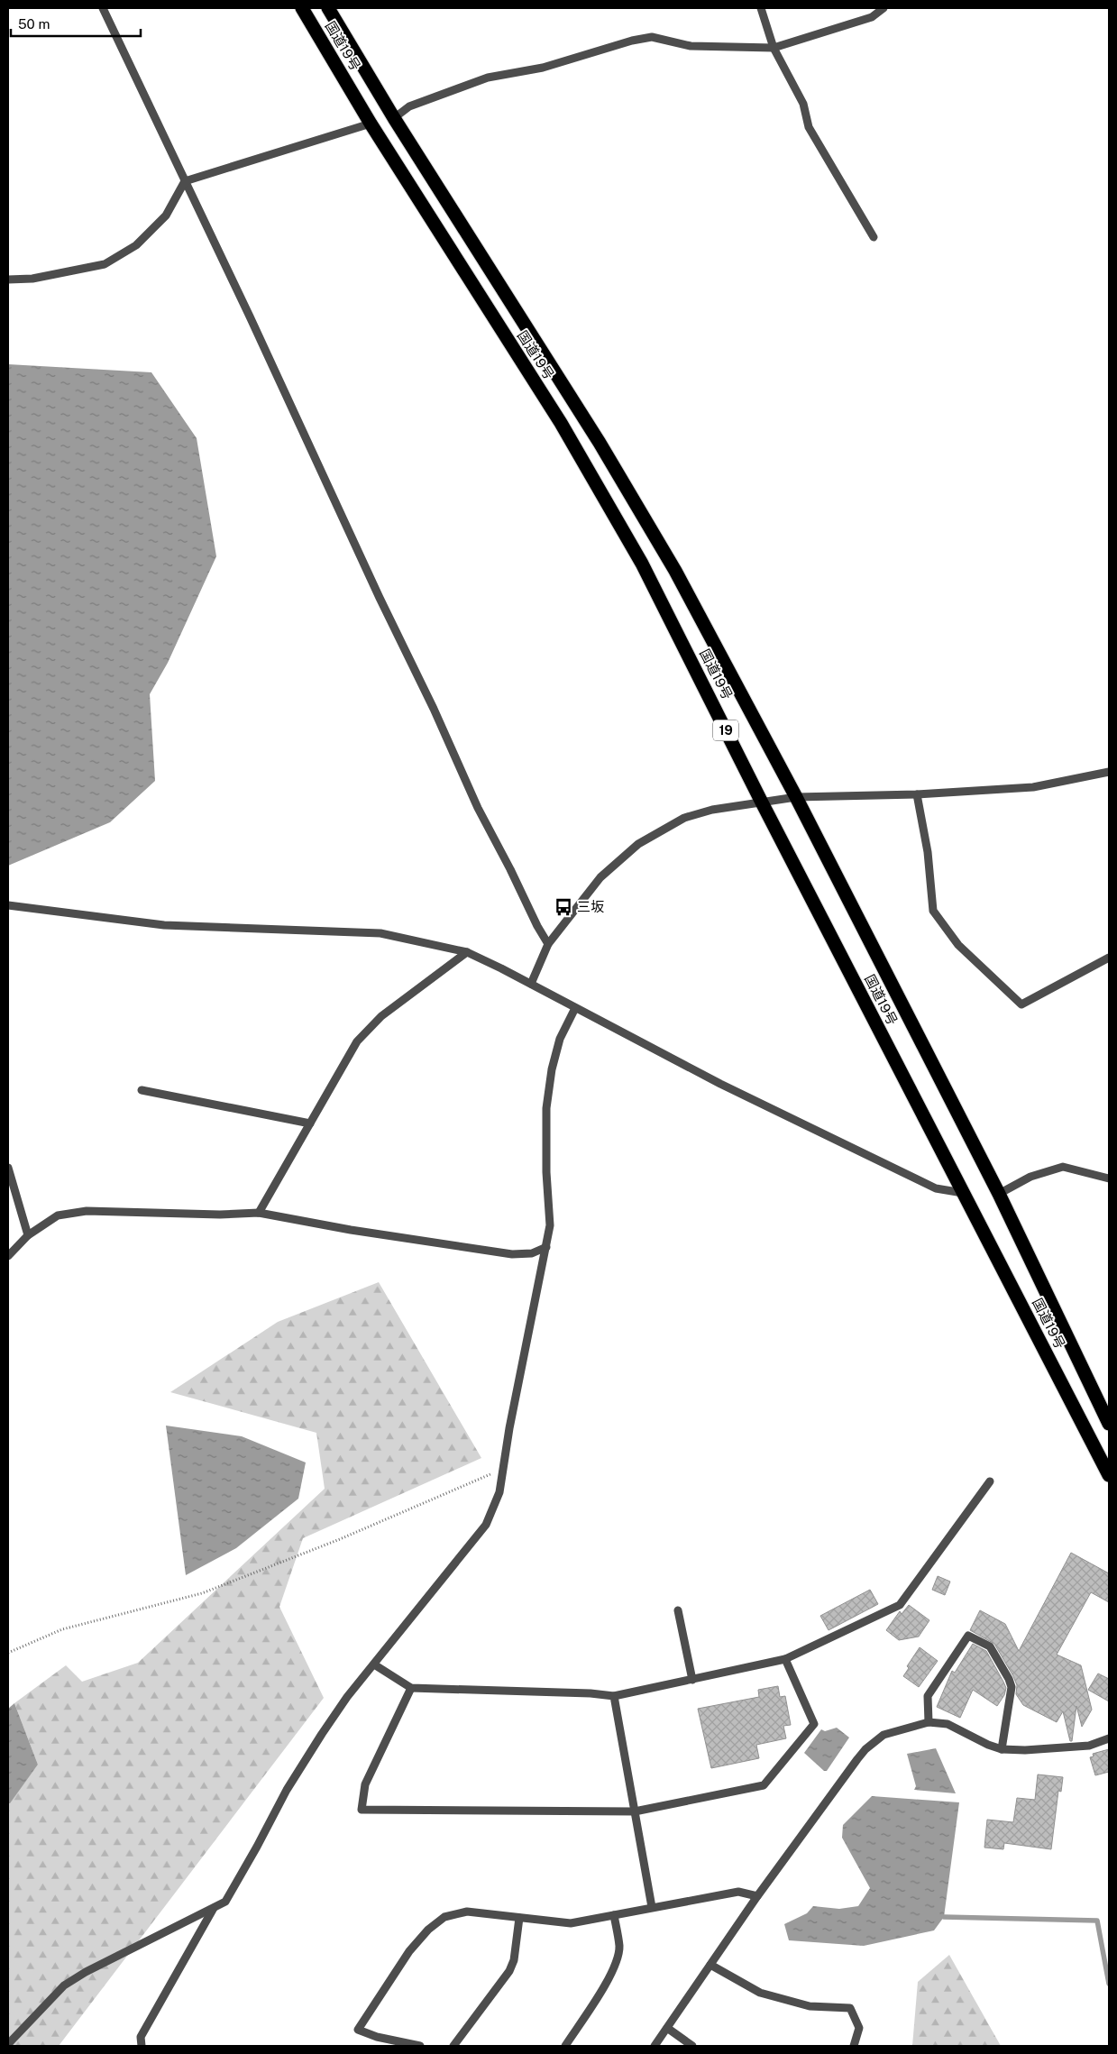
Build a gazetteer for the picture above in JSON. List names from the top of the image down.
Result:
{
  "streets": {
    "highway": ["国道19号", "19"]
  },
  "places": {
    "bus stop": ["三坂"]
  },
  "scale_bar": "50 m"
}
